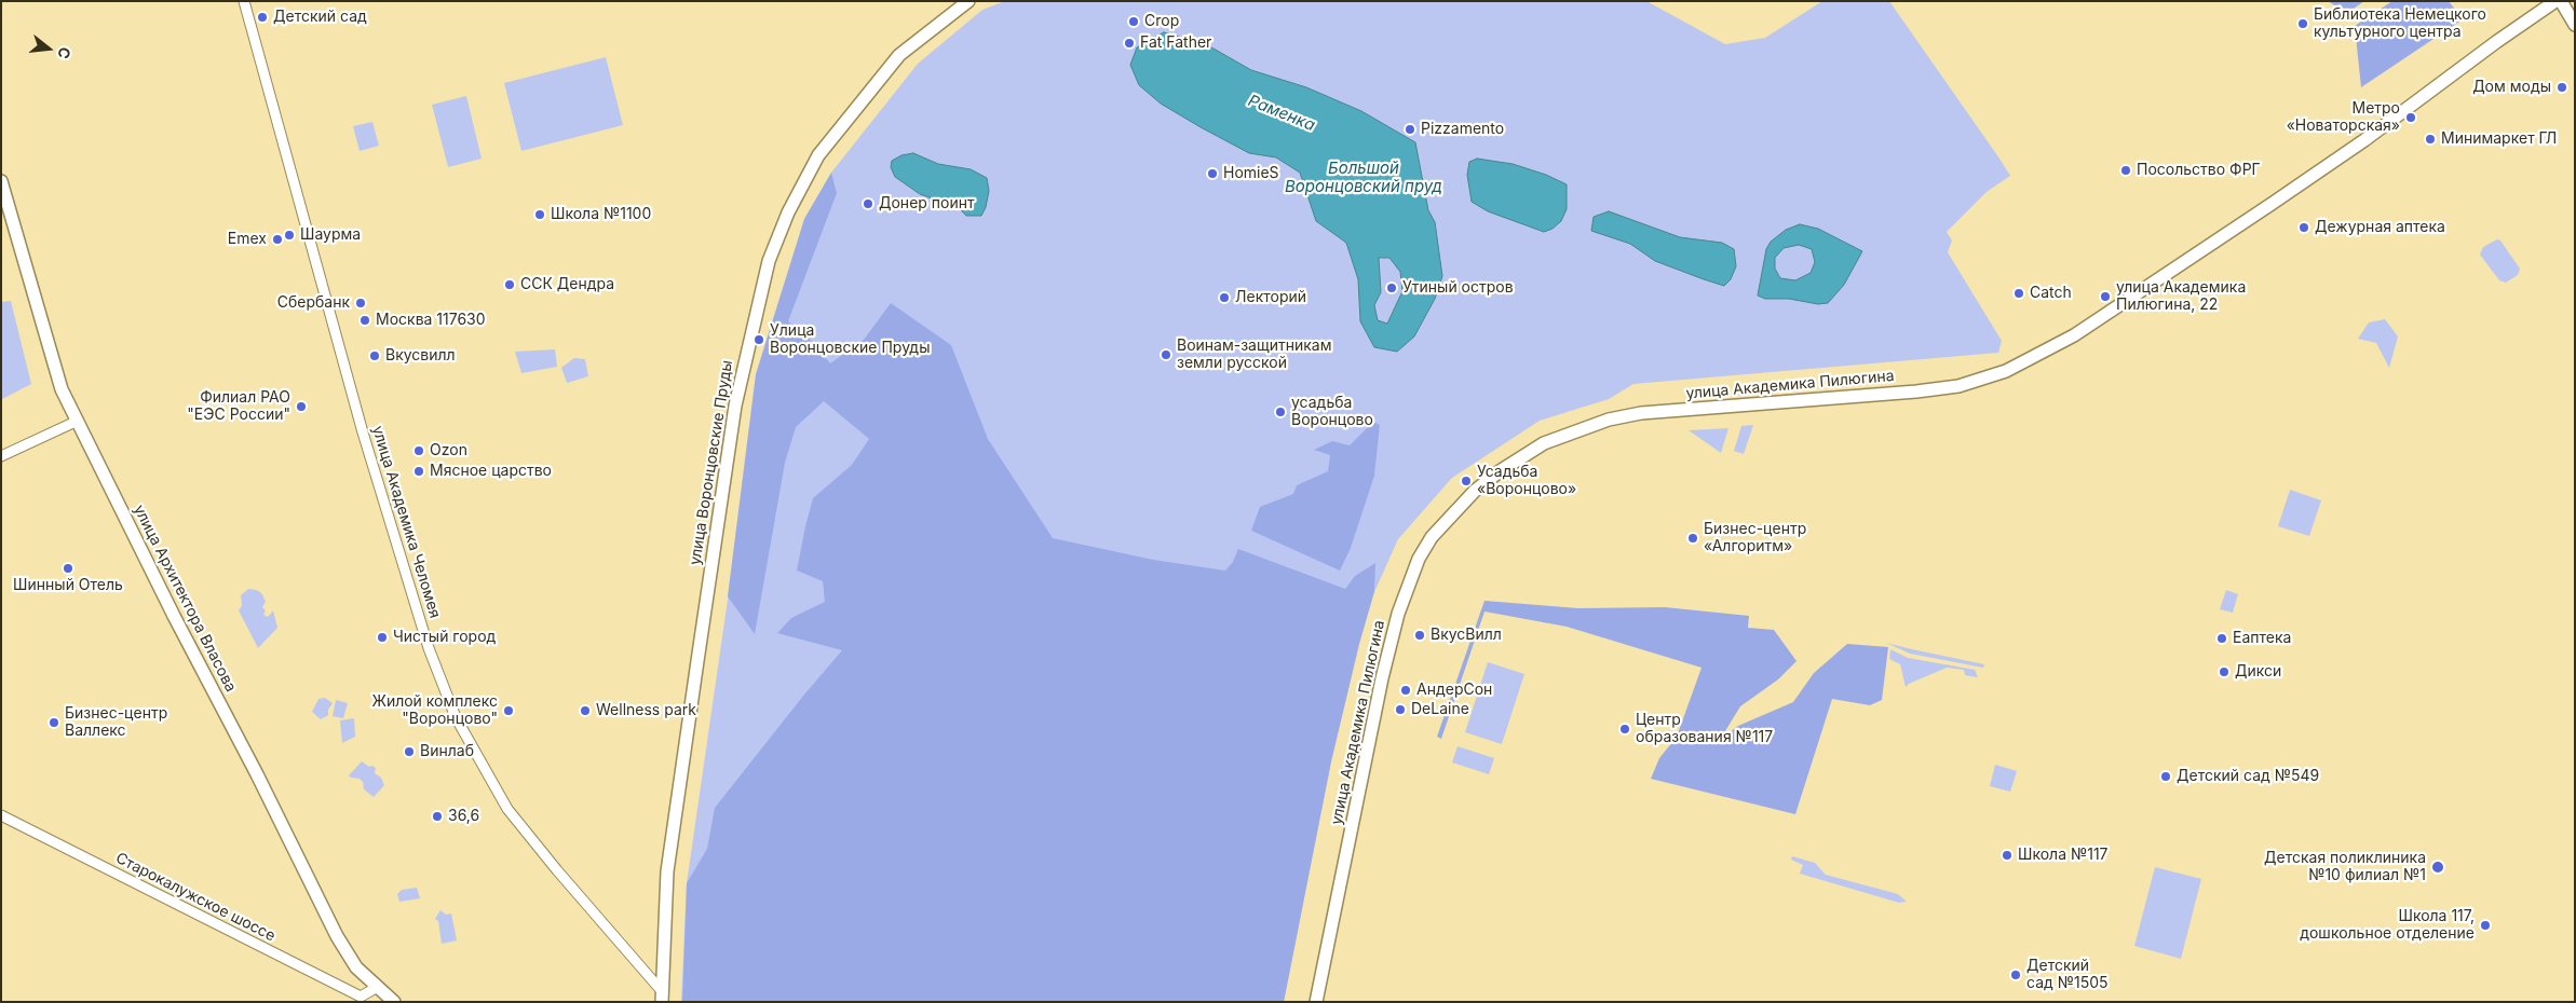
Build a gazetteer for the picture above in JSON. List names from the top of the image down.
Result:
{
  "streets": {
    "street": [
      "улица Академика Пилюгина",
      "улица Воронцовские Пруды",
      "улица Академика Челомея",
      "улица Архитектора Власова",
      "Старокалужское шоссе"
    ]
  },
  "crossings": [
    ["улица Воронцовские Пруды", "улица Академика Челомея"],
    ["улица Архитектора Власова", "Старокалужское шоссе"]
  ],
  "water": ["Раменка", "Большой Воронцовский пруд"],
  "places": [
    "Детский сад",
    "Crop",
    "Библиотека Немецкого культурного центра",
    "Fat Father",
    "Дом моды",
    "Метро «Новаторская»",
    "Pizzamento",
    "Минимаркет ГЛ",
    "Посольство ФРГ",
    "HomieS",
    "Донер поинт",
    "Школа №1100",
    "Дежурная аптека",
    "Шаурма",
    "Emex",
    "ССК Дендра",
    "Утиный остров",
    "Catch",
    "улица Академика Пилюгина, 22",
    "Лекторий",
    "Сбербанк",
    "Москва 117630",
    "Улица Воронцовские Пруды",
    "Воинам-защитникам земли русской",
    "Вкусвилл",
    "Филиал РАО \"ЕЭС России\"",
    "усадьба Воронцово",
    "Ozon",
    "Мясное царство",
    "Усадьба «Воронцово»",
    "Бизнес-центр «Алгоритм»",
    "Шинный Отель",
    "ВкусВилл",
    "Чистый город",
    "Еаптека",
    "Дикси",
    "АндерСон",
    "DeLaine",
    "Жилой комплекс \"Воронцово\"",
    "Wellness park",
    "Бизнес-центр Валлекс",
    "Центр образования №117",
    "Винлаб",
    "Детский сад №549",
    "36,6",
    "Школа №117",
    "Детская поликлиника №10 филиал №1",
    "Школа 117, дошкольное отделение",
    "Детский сад №1505"
  ],
  "north": "right"
}
